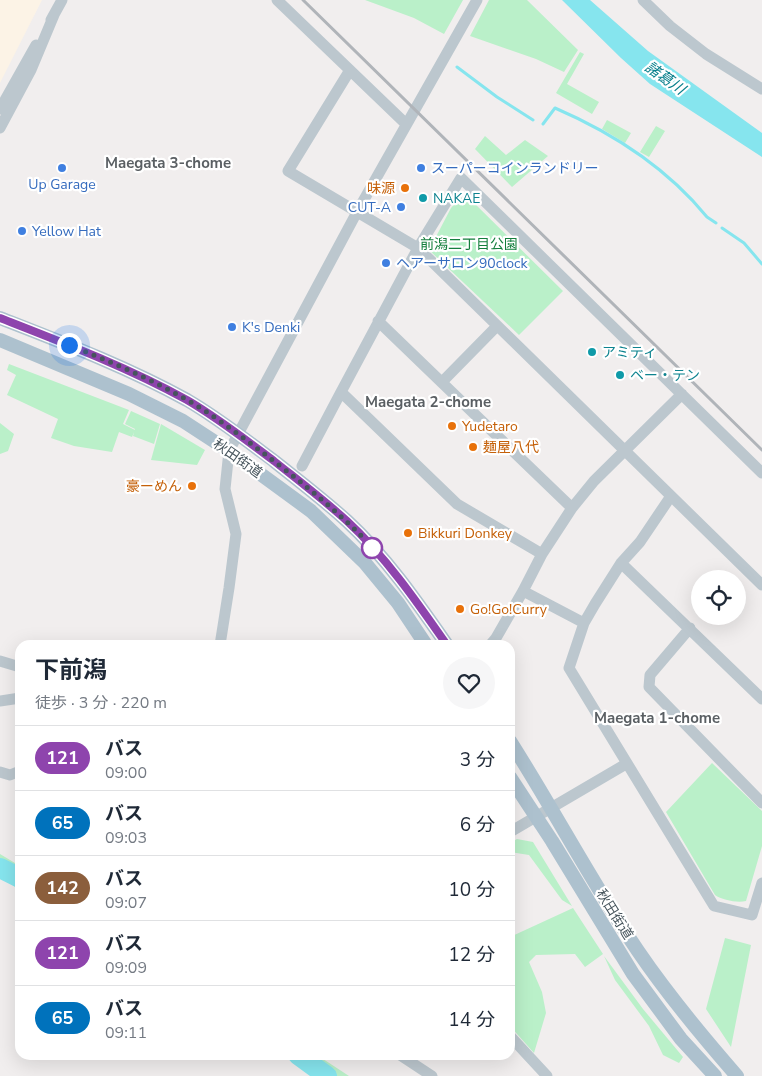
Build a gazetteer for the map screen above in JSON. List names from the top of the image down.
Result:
{
  "streets": {
    "main road": ["秋田街道"]
  },
  "districts": ["Maegata 3-chome", "Maegata 2-chome", "Maegata 1-chome"],
  "water": ["諸葛川"],
  "parks": ["前潟二丁目公園"],
  "places": [
    "Up Garage",
    "スーパーコインランドリー",
    "味源",
    "NAKAE",
    "CUT-A",
    "Yellow Hat",
    "ヘアーサロン90clock",
    "K's Denki",
    "アミティ",
    "ベー・テン",
    "Yudetaro",
    "麺屋八代",
    "豪ーめん",
    "Bikkuri Donkey",
    "Go!Go!Curry"
  ],
  "lines": ["bus line 121"],
  "page": {
    "heading": ["下前潟", "徒歩 · 3 分 · 220 m"],
    "list": [
      {
        "mark": "121",
        "name": "バス",
        "note": "09:00",
        "value": "3 分"
      },
      {
        "mark": "65",
        "name": "バス",
        "note": "09:03",
        "value": "6 分"
      },
      {
        "mark": "142",
        "name": "バス",
        "note": "09:07",
        "value": "10 分"
      },
      {
        "mark": "121",
        "name": "バス",
        "note": "09:09",
        "value": "12 分"
      },
      {
        "mark": "65",
        "name": "バス",
        "note": "09:11",
        "value": "14 分"
      }
    ]
  }
}
